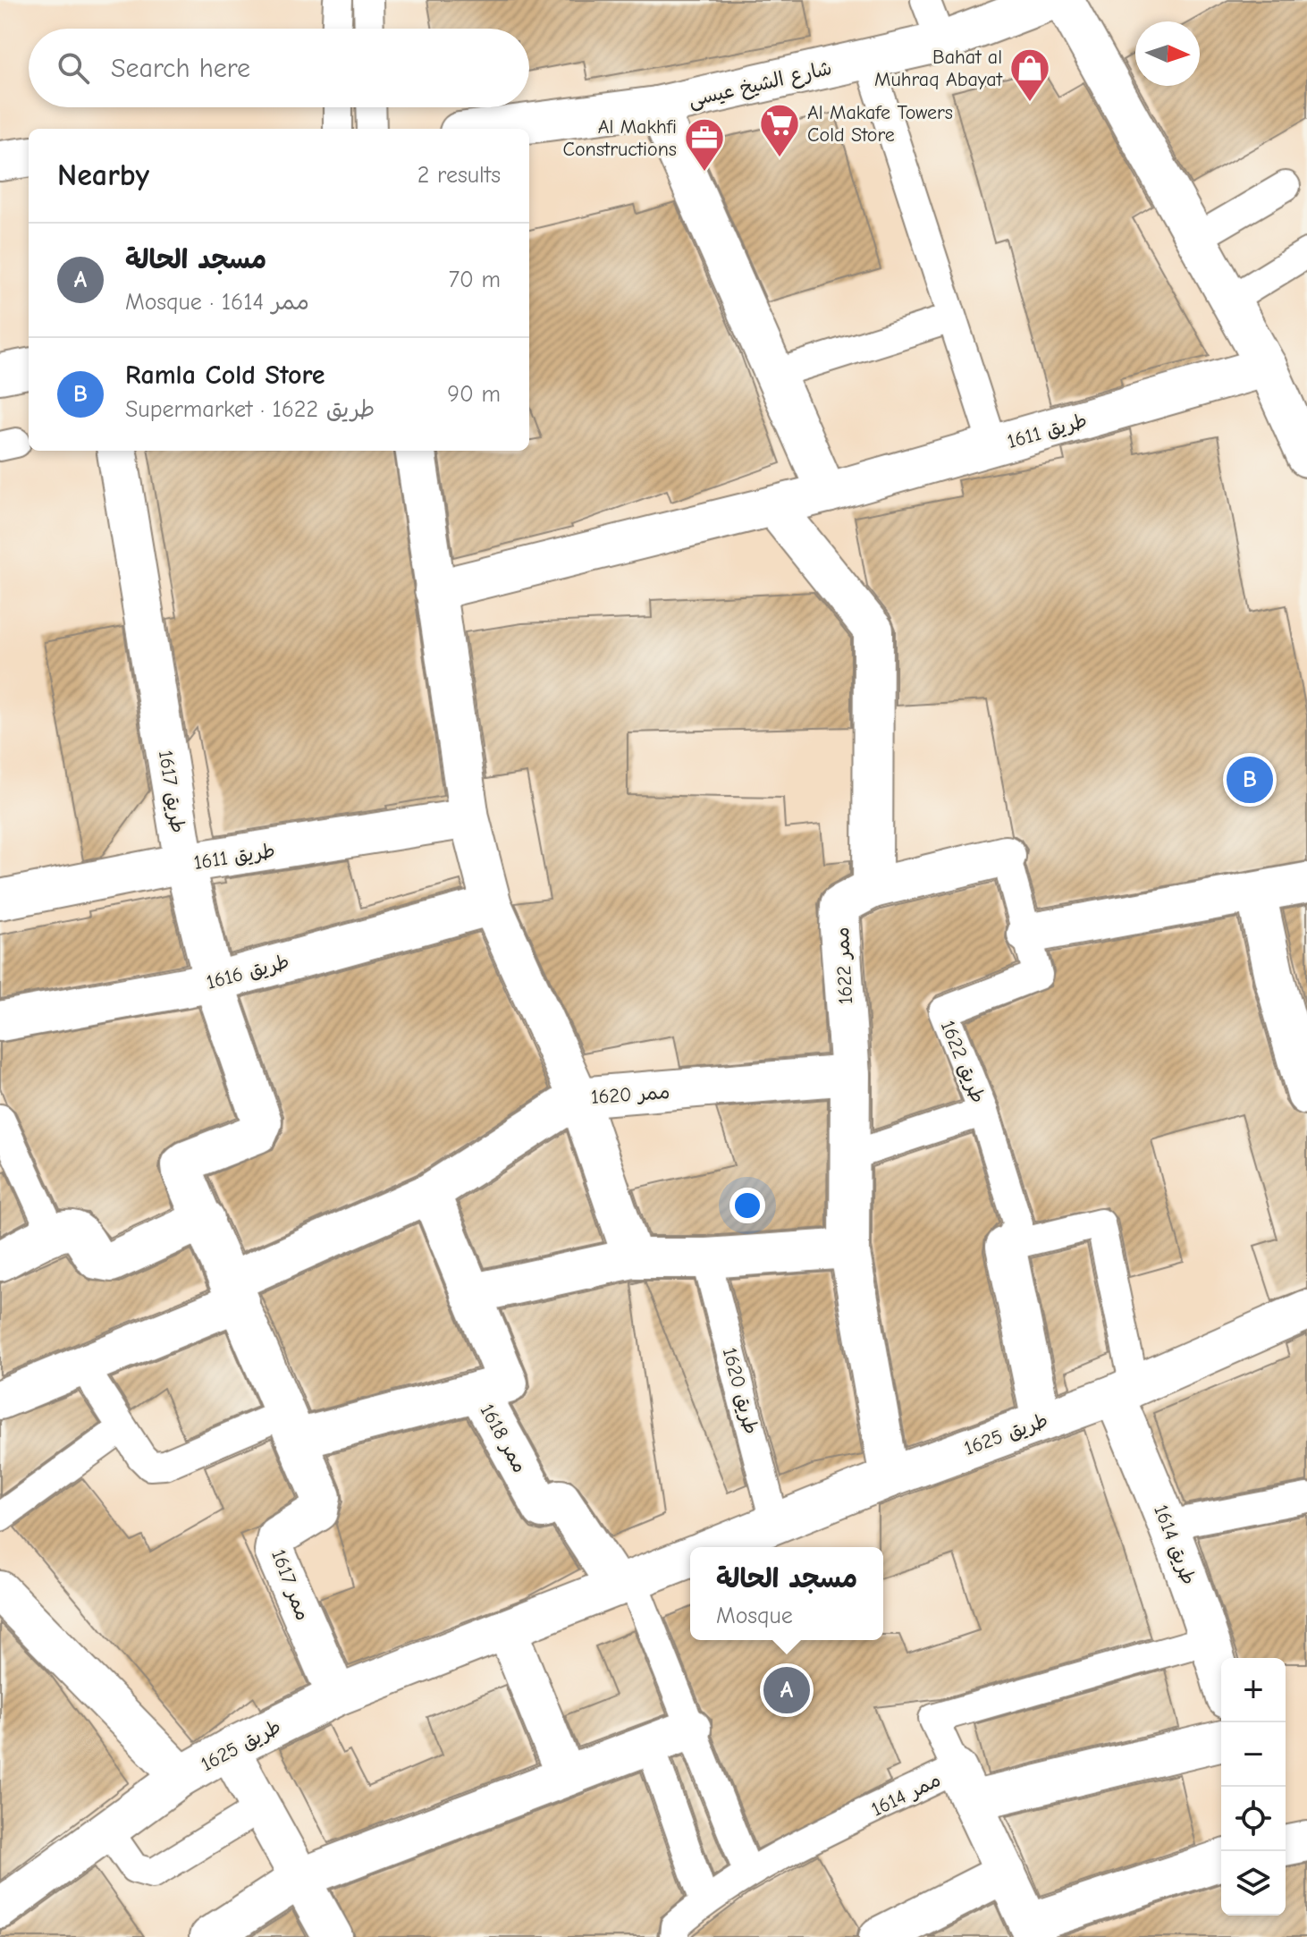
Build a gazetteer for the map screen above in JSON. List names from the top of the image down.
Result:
{
  "streets": {
    "street": [
      "شارع الشيخ عيسى",
      "طريق 1611",
      "طريق 1617",
      "ممر 1622",
      "طريق 1616",
      "طريق 1622",
      "ممر 1620",
      "طريق 1625",
      "ممر 1618",
      "طريق 1614",
      "ممر 1617"
    ],
    "lane": ["طريق 1620", "ممر 1614"]
  },
  "crossings": [
    ["طريق 1611", "طريق 1617"],
    ["طريق 1617", "طريق 1616"],
    ["طريق 1617", "ممر 1617"],
    ["ممر 1622", "طريق 1622"],
    ["ممر 1622", "ممر 1620"],
    ["ممر 1622", "طريق 1625"],
    ["طريق 1616", "ممر 1620"],
    ["طريق 1620", "طريق 1625"],
    ["طريق 1625", "ممر 1618"],
    ["طريق 1625", "طريق 1614"],
    ["طريق 1625", "ممر 1617"],
    ["طريق 1614", "ممر 1614"]
  ],
  "places": {
    "shop": ["Bahat al Muhraq Abayat"],
    "supermarket": ["Al Makafe Towers Cold Store"],
    "office": ["Al Makhfi Constructions"]
  },
  "north": "right",
  "page": {
    "search": "Search here",
    "heading": ["Nearby", "2 results"],
    "list": [
      {
        "mark": "A",
        "name": "مسجد الحالة",
        "note": "Mosque · ممر 1614",
        "value": "70 m"
      },
      {
        "mark": "B",
        "name": "Ramla Cold Store",
        "note": "Supermarket · طريق 1622",
        "value": "90 m"
      }
    ],
    "pins": ["B", "A"],
    "popup": ["مسجد الحالة", "Mosque"],
    "map_buttons": ["+", "−"]
  }
}
